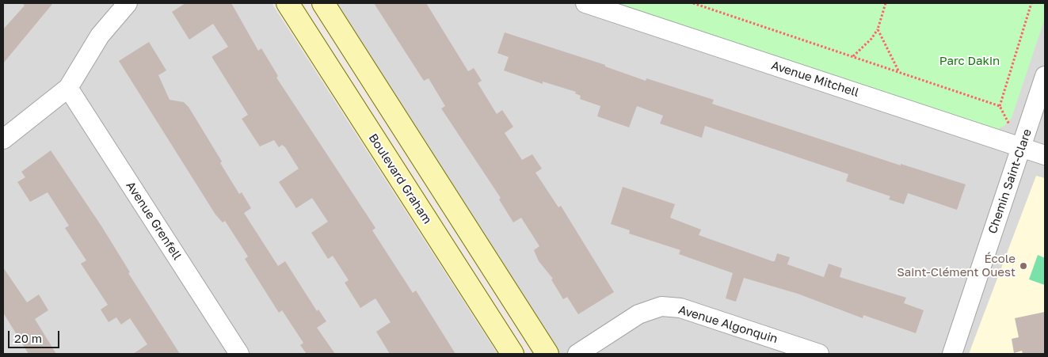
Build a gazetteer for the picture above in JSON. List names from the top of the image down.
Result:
{
  "streets": {
    "street": [
      "Avenue Mitchell",
      "Boulevard Graham",
      "Chemin Saint-Clare",
      "Avenue Grenfell",
      "Avenue Algonquin"
    ]
  },
  "crossings": [
    ["Avenue Mitchell", "Chemin Saint-Clare"]
  ],
  "parks": ["Parc Dakin"],
  "places": ["École Saint-Clément Ouest"],
  "scale_bar": "20 m"
}
